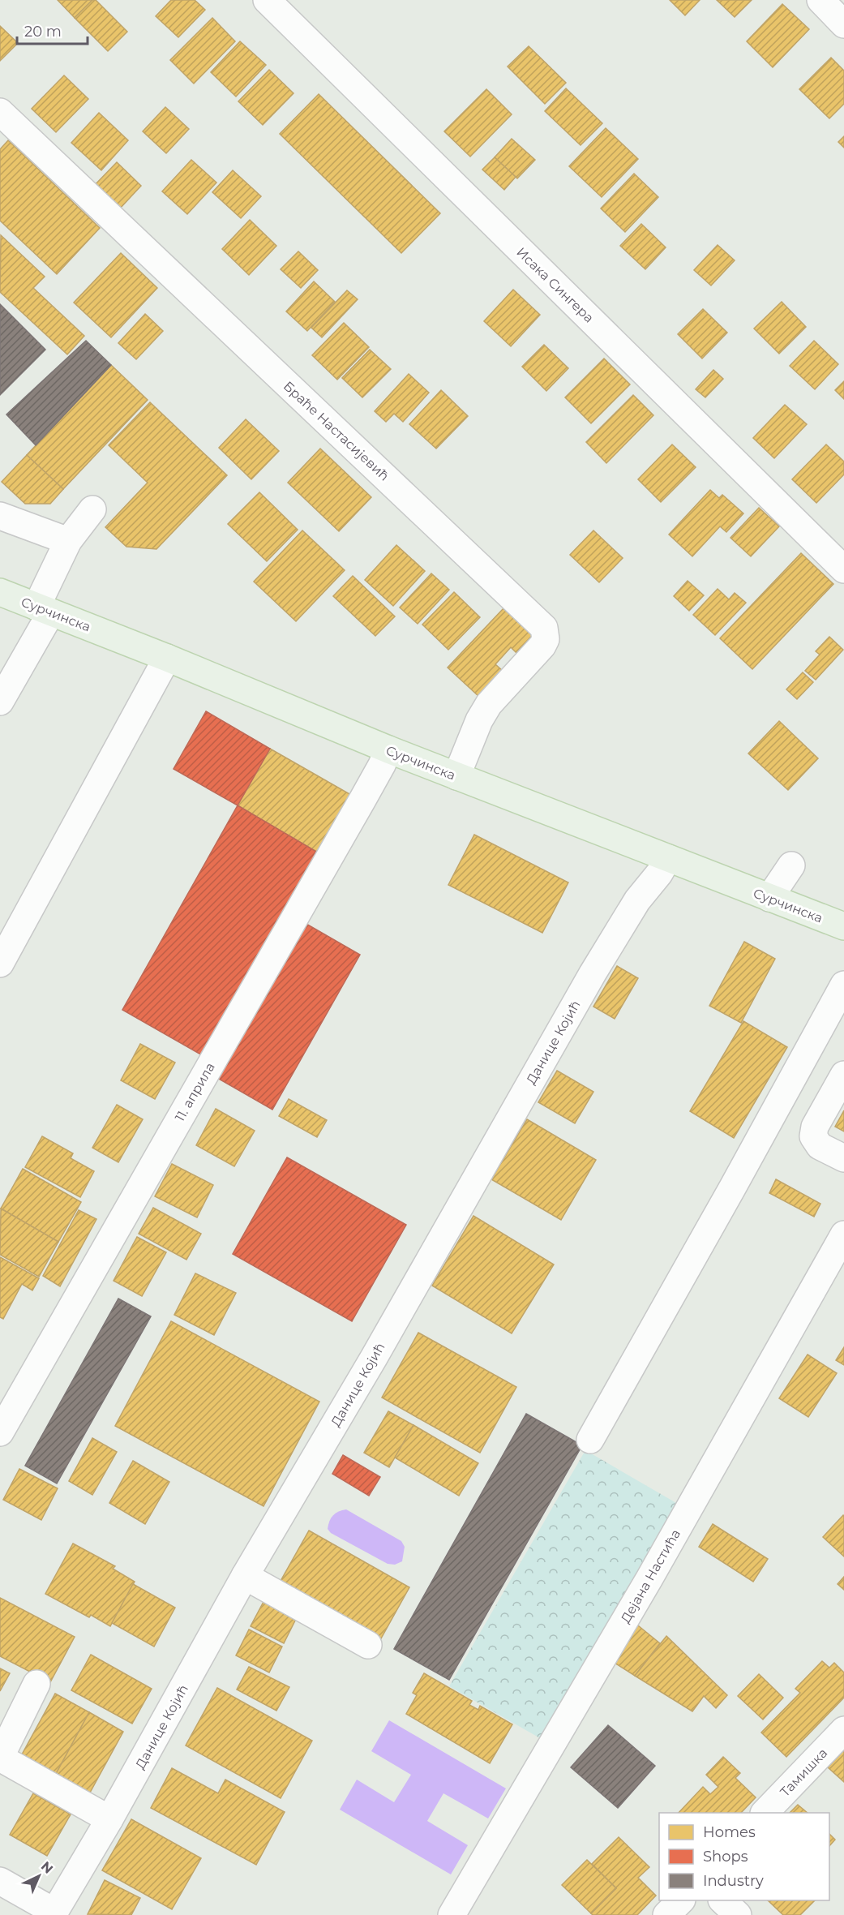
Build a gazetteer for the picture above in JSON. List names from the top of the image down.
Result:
{
  "streets": {
    "main road": ["Сурчинска"],
    "street": [
      "Исака Сингера",
      "Браће Настасијевић",
      "Данице Којић",
      "11. априла",
      "Дејана Настића",
      "Тамишка"
    ]
  },
  "crossings": [
    ["Браће Настасијевић", "Сурчинска"],
    ["Сурчинска", "Данице Којић"],
    ["Сурчинска", "11. априла"]
  ],
  "legend": ["Homes", "Shops", "Industry"],
  "scale_bar": "20 m",
  "north": "top right"
}
